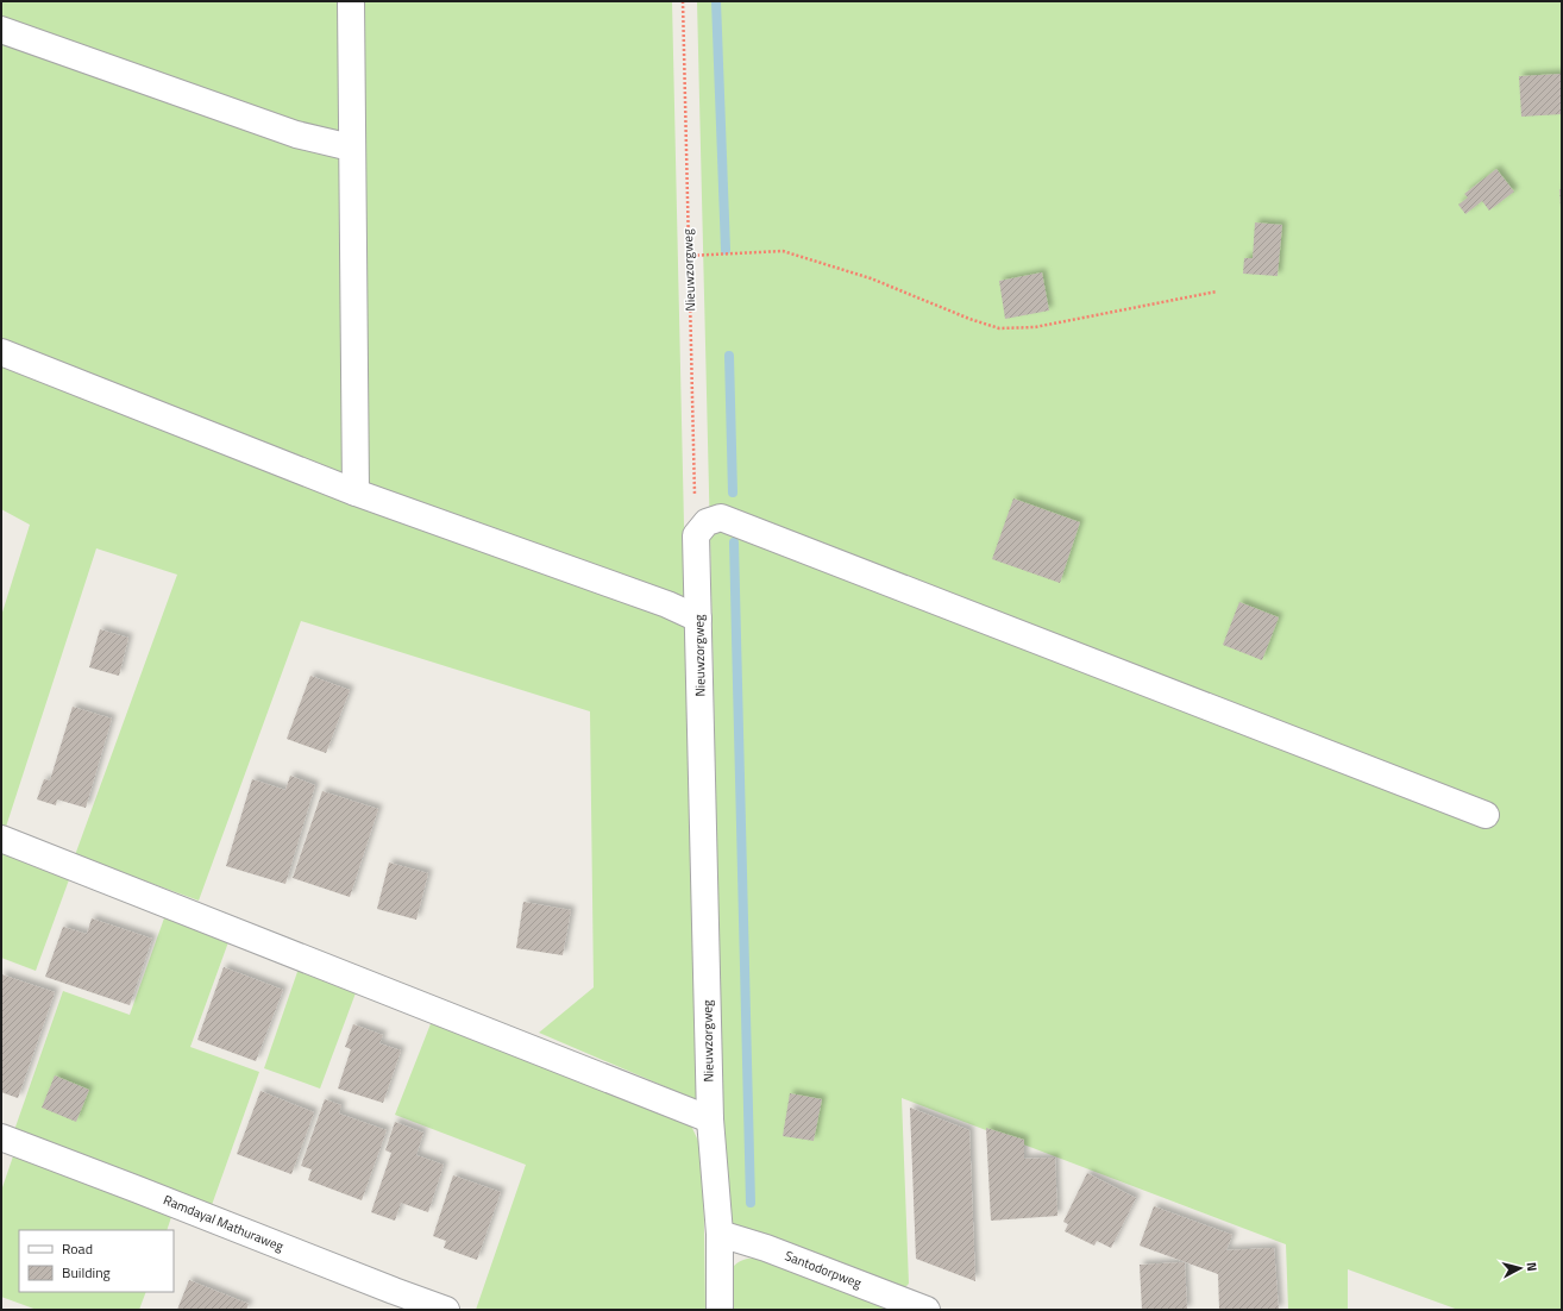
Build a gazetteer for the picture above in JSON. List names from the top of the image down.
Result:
{
  "streets": {
    "street": ["Nieuwzorgweg", "Ramdayal Mathuraweg", "Santodorpweg"]
  },
  "crossings": [
    ["Nieuwzorgweg", "Santodorpweg"]
  ],
  "legend": ["Road", "Building"],
  "north": "right"
}
